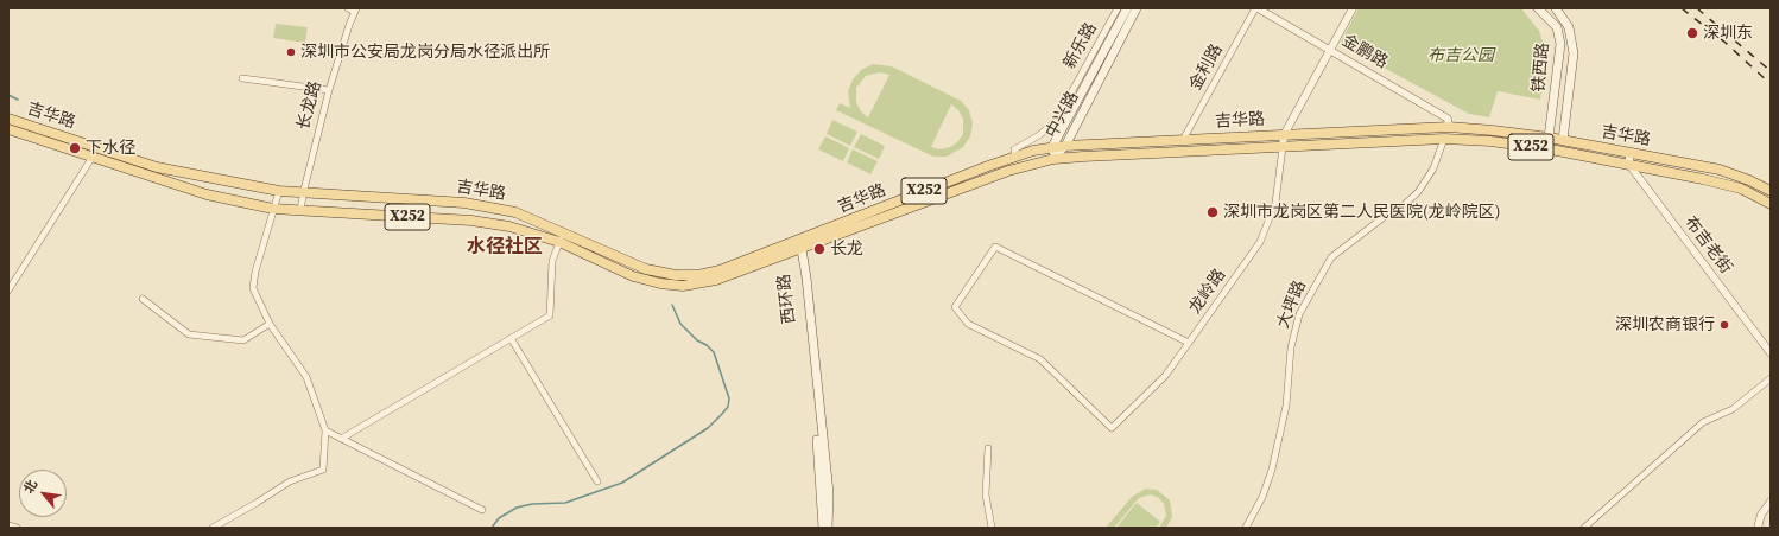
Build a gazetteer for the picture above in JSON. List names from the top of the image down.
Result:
{
  "streets": {
    "main road": [
      "铁西路",
      "中兴路",
      "吉华路",
      "X252",
      "西环路"
    ],
    "street": [
      "新乐路",
      "金鹏路",
      "金利路",
      "长龙路",
      "布吉老街",
      "龙岭路",
      "大坪路"
    ]
  },
  "crossings": [
    ["新乐路", "吉华路"],
    ["金鹏路", "金利路"],
    ["金鹏路", "吉华路"],
    ["金利路", "吉华路"],
    ["铁西路", "吉华路"],
    ["长龙路", "吉华路"],
    ["中兴路", "吉华路"],
    ["吉华路", "布吉老街"],
    ["吉华路", "龙岭路"],
    ["吉华路", "西环路"],
    ["吉华路", "大坪路"]
  ],
  "districts": ["水径社区"],
  "parks": ["布吉公园"],
  "places": [
    "深圳东",
    "深圳市公安局龙岗分局水径派出所",
    "下水径",
    "深圳市龙岗区第二人民医院(龙岭院区)",
    "长龙",
    "深圳农商银行"
  ],
  "north": "top left"
}
